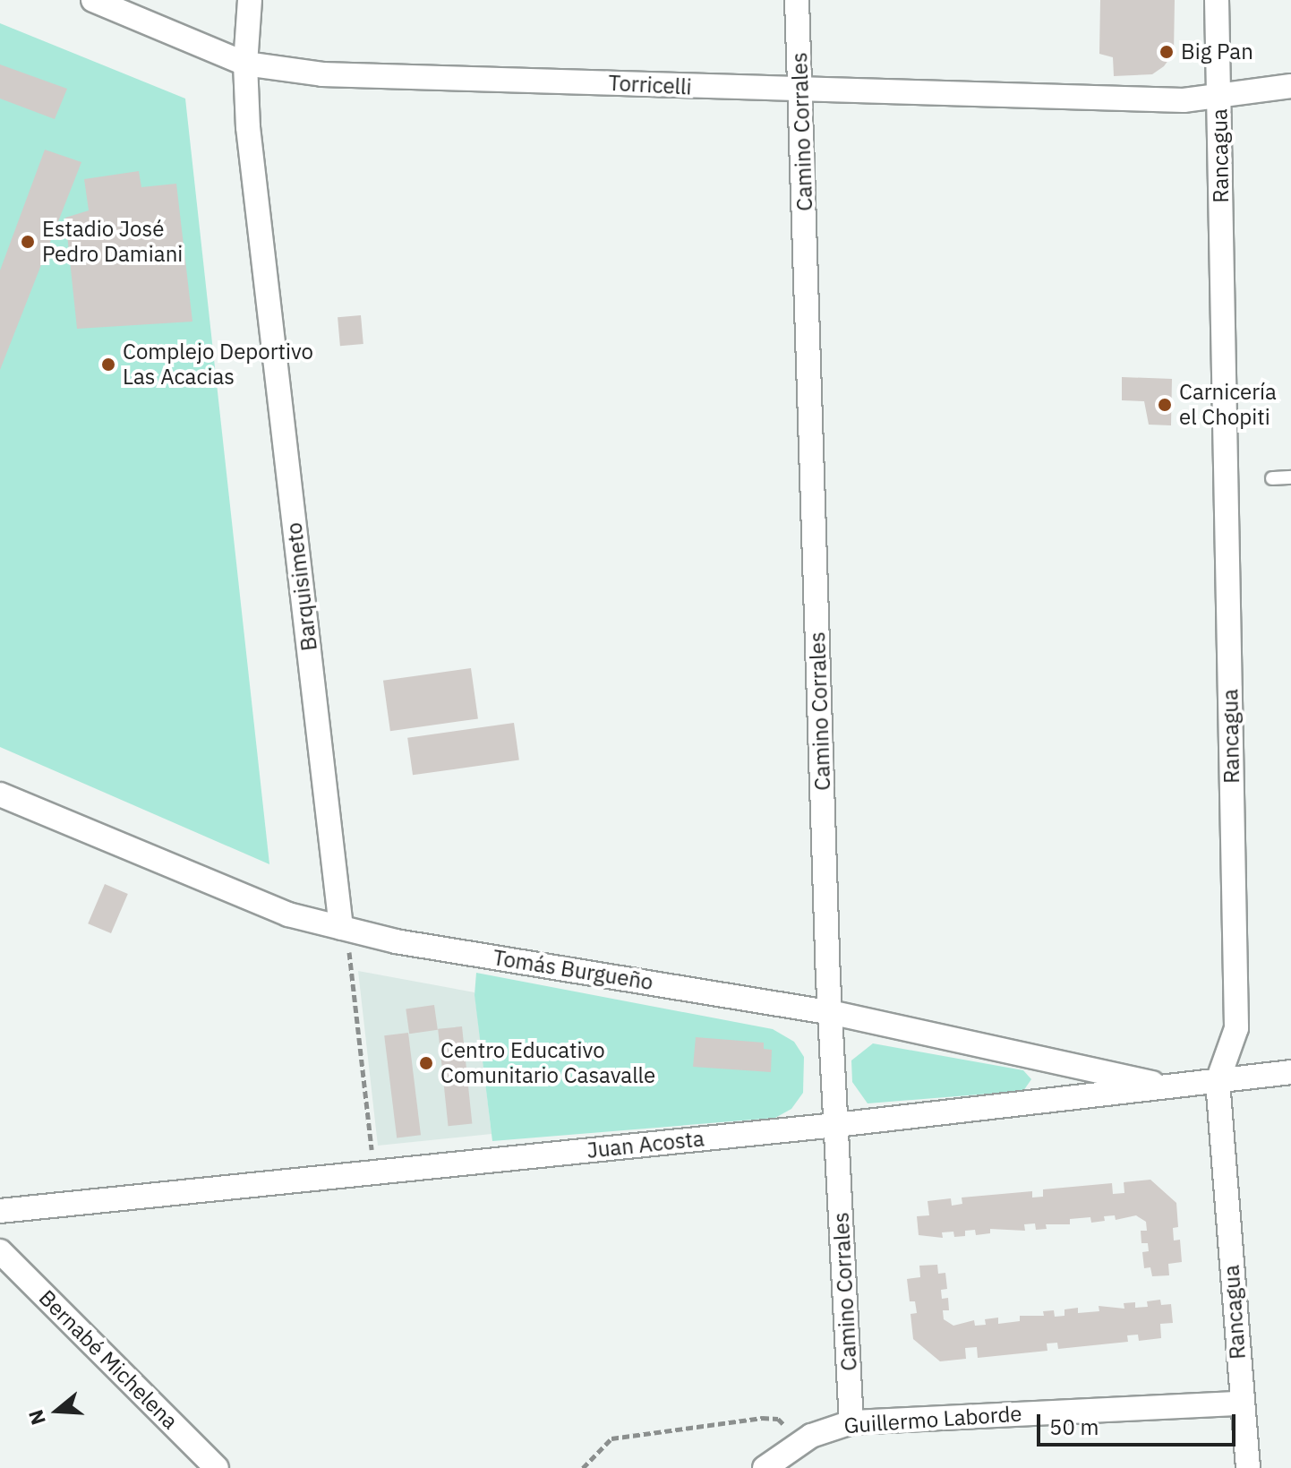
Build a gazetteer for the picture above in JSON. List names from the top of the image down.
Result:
{
  "streets": {
    "street": [
      "Torricelli",
      "Camino Corrales",
      "Rancagua",
      "Barquisimeto",
      "Tomás Burgueño",
      "Juan Acosta",
      "Bernabé Michelena",
      "Guillermo Laborde"
    ]
  },
  "crossings": [
    ["Torricelli", "Camino Corrales"],
    ["Torricelli", "Rancagua"],
    ["Torricelli", "Barquisimeto"],
    ["Camino Corrales", "Tomás Burgueño"],
    ["Camino Corrales", "Juan Acosta"],
    ["Camino Corrales", "Guillermo Laborde"],
    ["Rancagua", "Juan Acosta"],
    ["Rancagua", "Guillermo Laborde"],
    ["Barquisimeto", "Tomás Burgueño"],
    ["Tomás Burgueño", "Juan Acosta"]
  ],
  "places": [
    "Big Pan",
    "Estadio José Pedro Damiani",
    "Complejo Deportivo Las Acacias",
    "Carnicería el Chopiti",
    "Centro Educativo Comunitario Casavalle"
  ],
  "scale_bar": "50 m",
  "north": "left"
}
